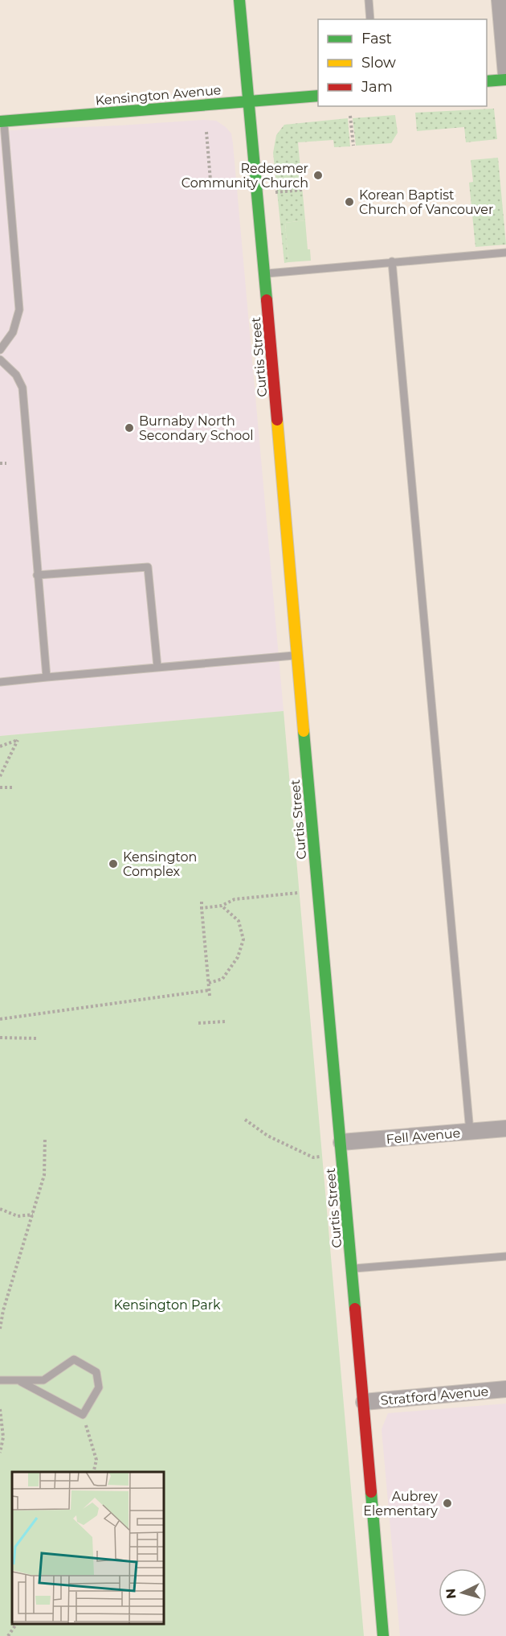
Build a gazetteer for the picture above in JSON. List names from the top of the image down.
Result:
{
  "streets": {
    "street": [
      "Kensington Avenue",
      "Curtis Street",
      "Fell Avenue",
      "Stratford Avenue"
    ]
  },
  "crossings": [
    ["Kensington Avenue", "Curtis Street"],
    ["Curtis Street", "Fell Avenue"],
    ["Curtis Street", "Stratford Avenue"]
  ],
  "parks": ["Kensington Park"],
  "places": [
    "Redeemer Community Church",
    "Korean Baptist Church of Vancouver",
    "Burnaby North Secondary School",
    "Kensington Complex",
    "Aubrey Elementary"
  ],
  "legend": ["Fast", "Slow", "Jam"],
  "north": "left"
}
